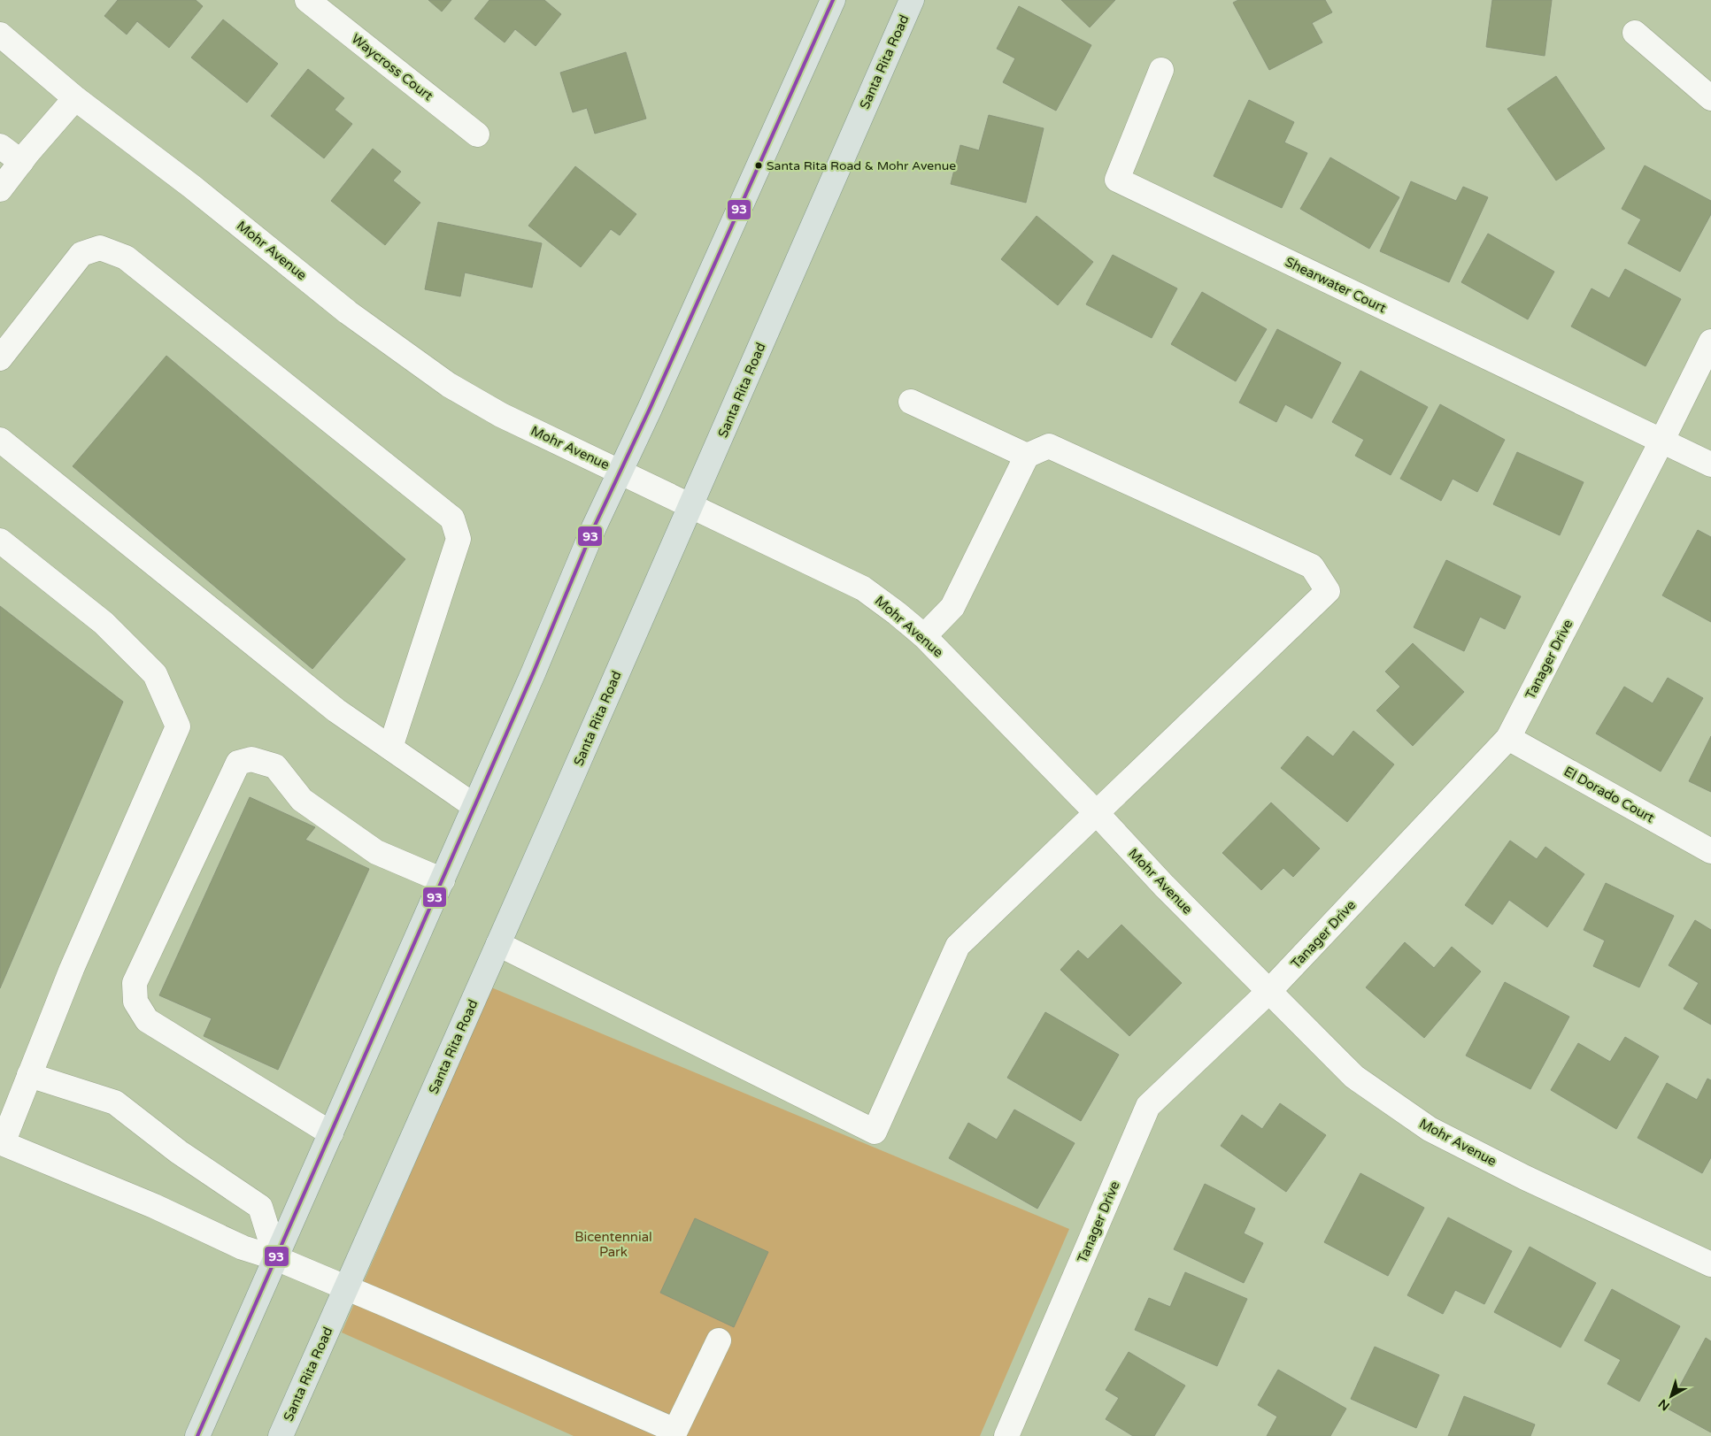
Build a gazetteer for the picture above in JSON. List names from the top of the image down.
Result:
{
  "streets": {
    "main road": ["Santa Rita Road"],
    "street": [
      "Waycross Court",
      "Mohr Avenue",
      "Shearwater Court",
      "Tanager Drive",
      "El Dorado Court"
    ]
  },
  "crossings": [
    ["Santa Rita Road", "Mohr Avenue"],
    ["Mohr Avenue", "Tanager Drive"],
    ["Shearwater Court", "Tanager Drive"],
    ["Tanager Drive", "El Dorado Court"]
  ],
  "parks": ["Bicentennial Park"],
  "places": ["Santa Rita Road & Mohr Avenue"],
  "lines": ["transit line 93"],
  "north": "bottom left"
}
